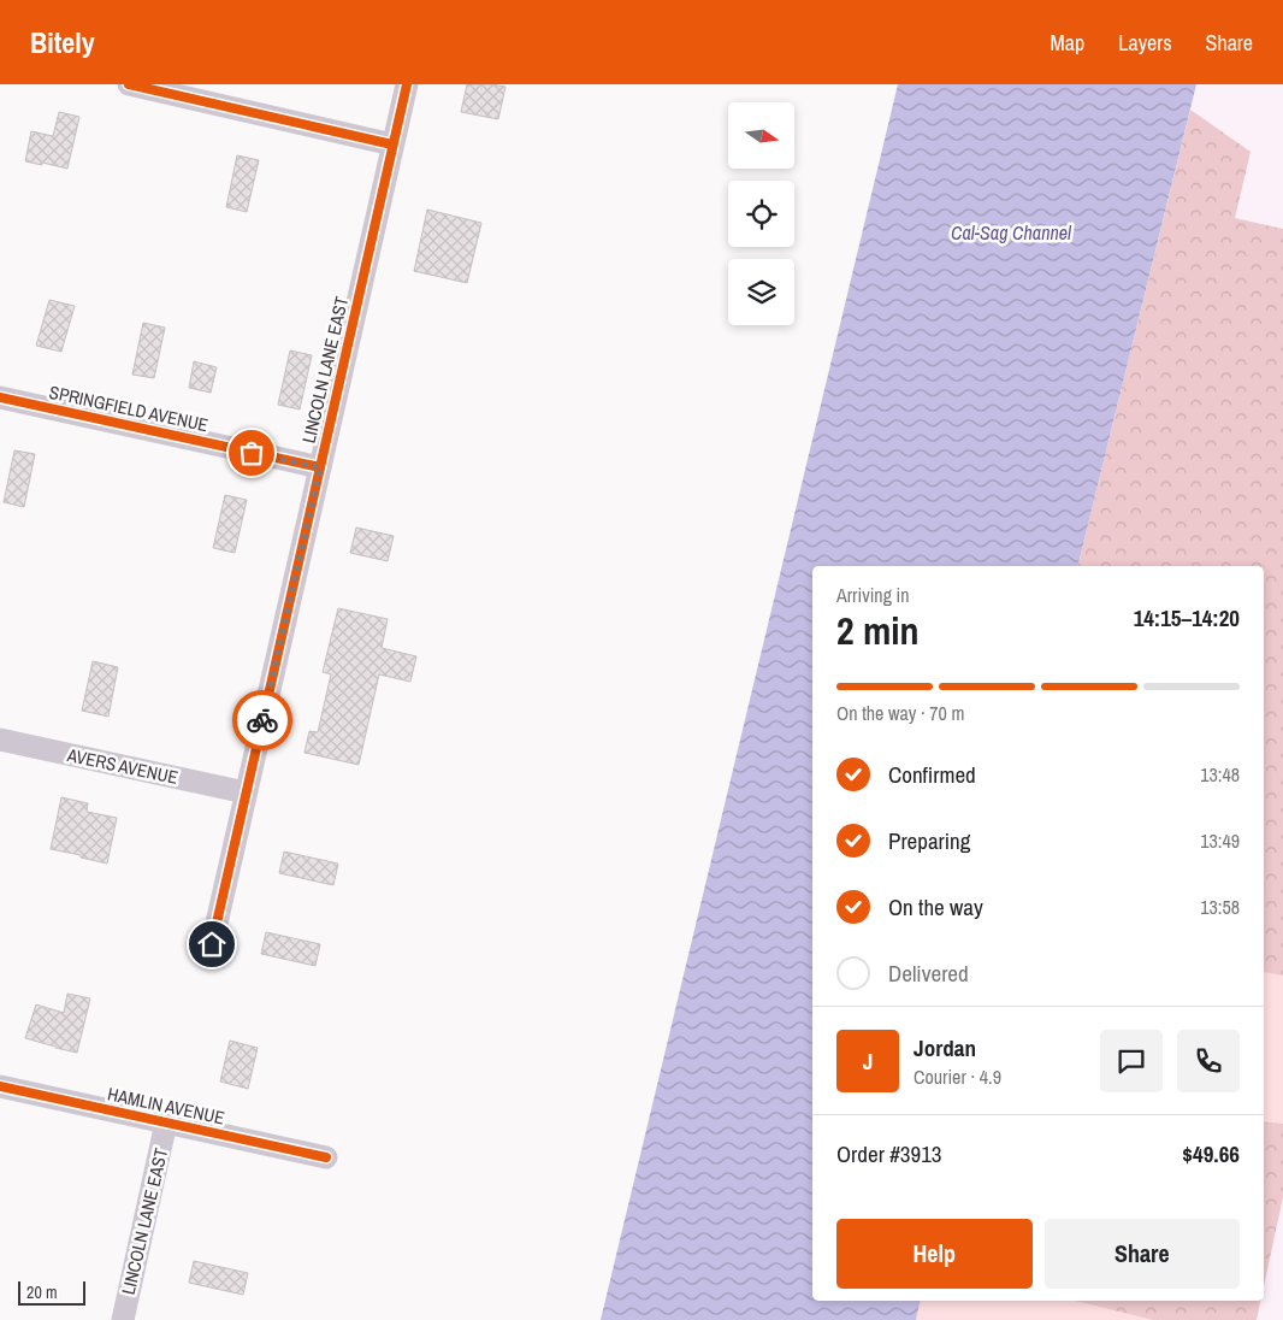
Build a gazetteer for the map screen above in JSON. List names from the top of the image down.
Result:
{
  "streets": {
    "street": [
      "LINCOLN LANE EAST",
      "SPRINGFIELD AVENUE",
      "AVERS AVENUE",
      "HAMLIN AVENUE"
    ]
  },
  "crossings": [
    ["LINCOLN LANE EAST", "SPRINGFIELD AVENUE"],
    ["LINCOLN LANE EAST", "AVERS AVENUE"],
    ["LINCOLN LANE EAST", "HAMLIN AVENUE"]
  ],
  "water": ["Cal-Sag Channel"],
  "scale_bar": "20 m",
  "north": "right",
  "page": {
    "header": "Bitely",
    "nav": ["Map", "Layers", "Share"],
    "heading": ["2 min", "Arriving in", "14:15–14:20"],
    "panel": [
      "Jordan",
      "Courier · 4.9",
      "Order #3913",
      "$49.66"
    ],
    "bar": "On the way · 70 m",
    "list": [
      ["Confirmed", "13:48"],
      ["Preparing", "13:49"],
      ["On the way", "13:58"],
      "Delivered"
    ],
    "round": "J",
    "buttons": ["Help", "Share"],
    "scale": "20 m"
  }
}
